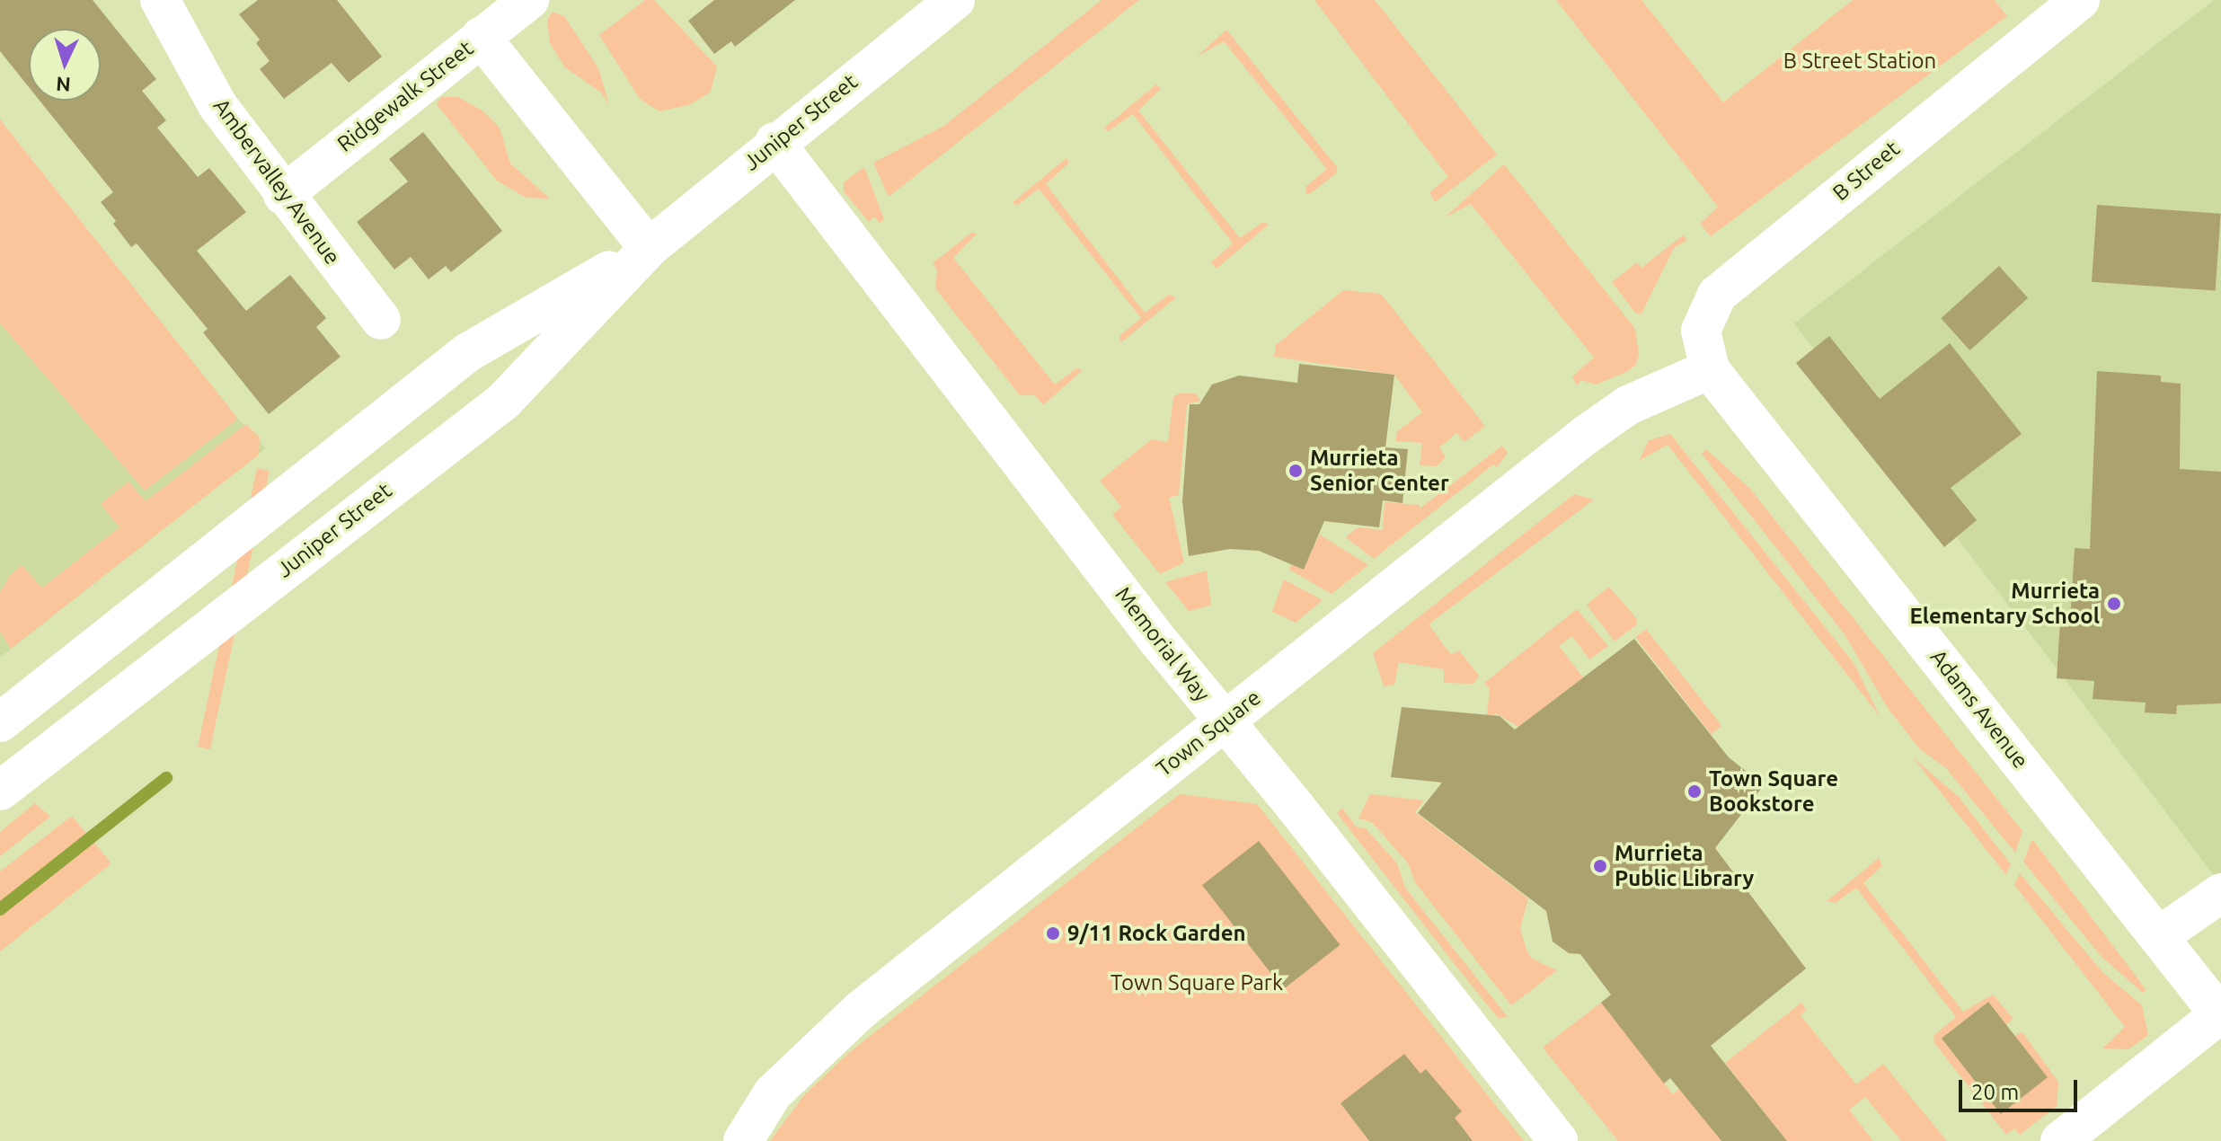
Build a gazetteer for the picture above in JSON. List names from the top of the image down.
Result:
{
  "streets": {
    "street": [
      "Ridgewalk Street",
      "Juniper Street",
      "B Street",
      "Ambervalley Avenue",
      "Memorial Way",
      "Adams Avenue",
      "Town Square"
    ]
  },
  "crossings": [
    ["Ridgewalk Street", "Ambervalley Avenue"],
    ["Juniper Street", "Memorial Way"],
    ["B Street", "Adams Avenue"],
    ["B Street", "Town Square"],
    ["Memorial Way", "Town Square"],
    ["Adams Avenue", "Town Square"]
  ],
  "parks": ["B Street Station", "Town Square Park"],
  "places": [
    "Murrieta Senior Center",
    "Murrieta Elementary School",
    "Town Square Bookstore",
    "Murrieta Public Library",
    "9/11 Rock Garden"
  ],
  "scale_bar": "20 m",
  "north": "bottom"
}
